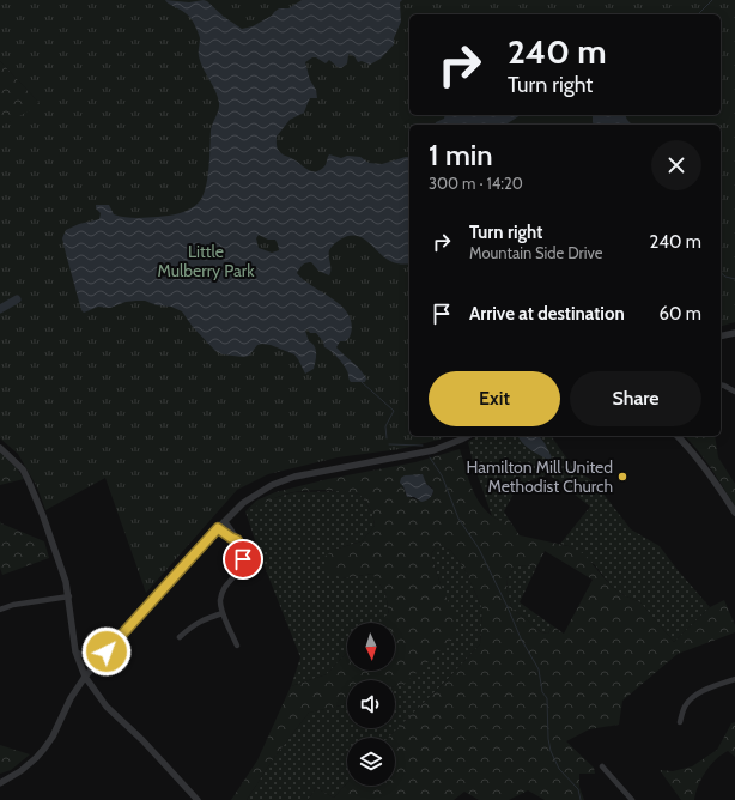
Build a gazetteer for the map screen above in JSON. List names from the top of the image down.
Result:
{
  "parks": ["Little Mulberry Park"],
  "places": ["Hamilton Mill United Methodist Church"],
  "north": "bottom",
  "page": {
    "turn": ["240 m", "Turn right"],
    "heading": ["1 min", "300 m · 14:20"],
    "list": [
      {
        "name": "Turn right",
        "note": "Mountain Side Drive",
        "value": "240 m"
      },
      {
        "name": "Arrive at destination",
        "value": "60 m"
      }
    ],
    "buttons": ["Exit", "Share"]
  }
}
